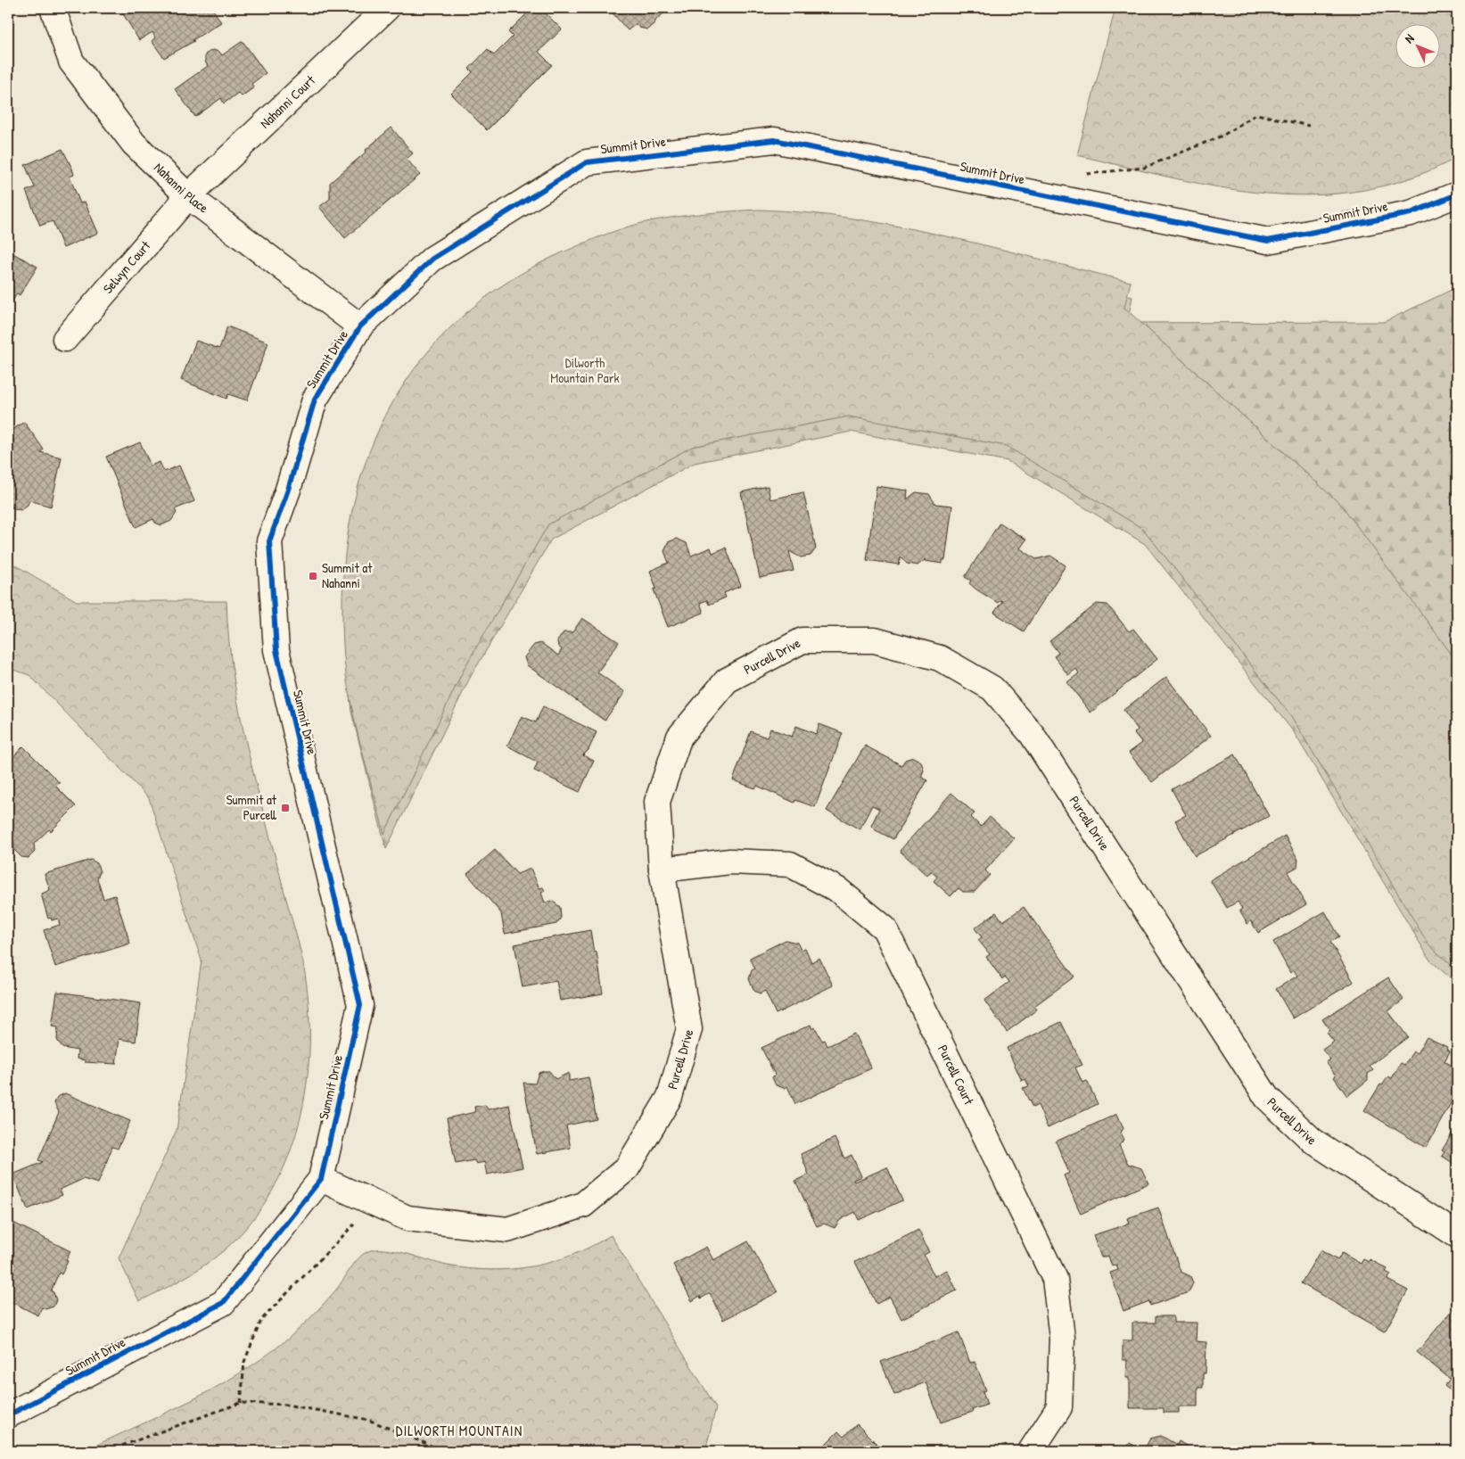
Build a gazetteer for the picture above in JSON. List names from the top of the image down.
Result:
{
  "streets": {
    "street": [
      "Nahanni Court",
      "Summit Drive",
      "Nahanni Place",
      "Selwyn Court",
      "Purcell Drive",
      "Purcell Court"
    ]
  },
  "crossings": [
    ["Nahanni Court", "Nahanni Place"],
    ["Nahanni Court", "Selwyn Court"],
    ["Summit Drive", "Nahanni Place"],
    ["Summit Drive", "Purcell Drive"],
    ["Nahanni Place", "Selwyn Court"],
    ["Purcell Drive", "Purcell Court"]
  ],
  "districts": ["DILWORTH MOUNTAIN"],
  "parks": ["Dilworth Mountain Park"],
  "places": {
    "transit": ["Summit at Nahanni", "Summit at Purcell"]
  },
  "north": "top left"
}
